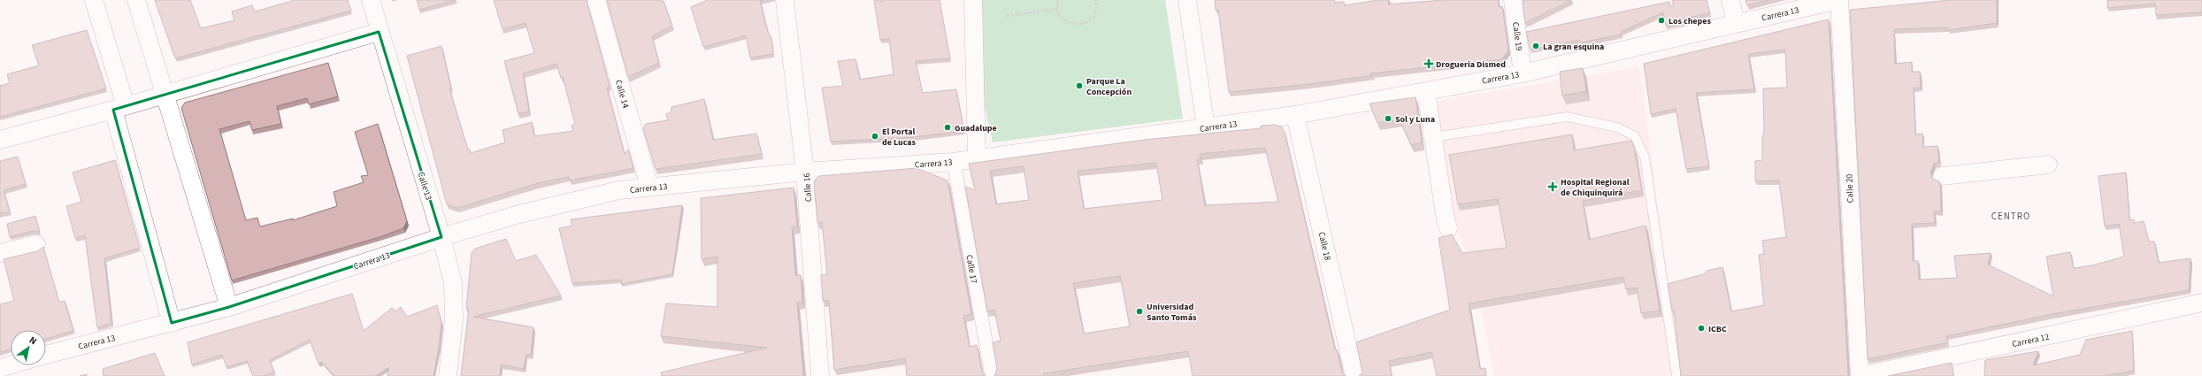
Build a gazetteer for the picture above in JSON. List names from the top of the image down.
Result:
{
  "streets": {
    "street": [
      "Carrera 13",
      "Calle 19",
      "Calle 14",
      "Calle 13",
      "Calle 16",
      "Calle 20",
      "Calle 18",
      "Calle 17",
      "Carrera 12"
    ]
  },
  "crossings": [
    ["Carrera 13", "Calle 19"],
    ["Carrera 13", "Calle 14"],
    ["Carrera 13", "Calle 13"],
    ["Carrera 13", "Calle 16"],
    ["Carrera 13", "Calle 20"],
    ["Carrera 13", "Calle 18"],
    ["Carrera 13", "Calle 17"],
    ["Calle 20", "Carrera 12"]
  ],
  "districts": ["CENTRO"],
  "places": {
    "other": [
      "Los chepes",
      "La gran esquina",
      "Parque La Concepción",
      "Sol y Luna",
      "Guadalupe",
      "El Portal de Lucas",
      "Universidad Santo Tomás",
      "ICBC"
    ],
    "health": ["Drogueria Dismed", "Hospital Regional de Chiquinquirá"]
  },
  "north": "top right"
}
